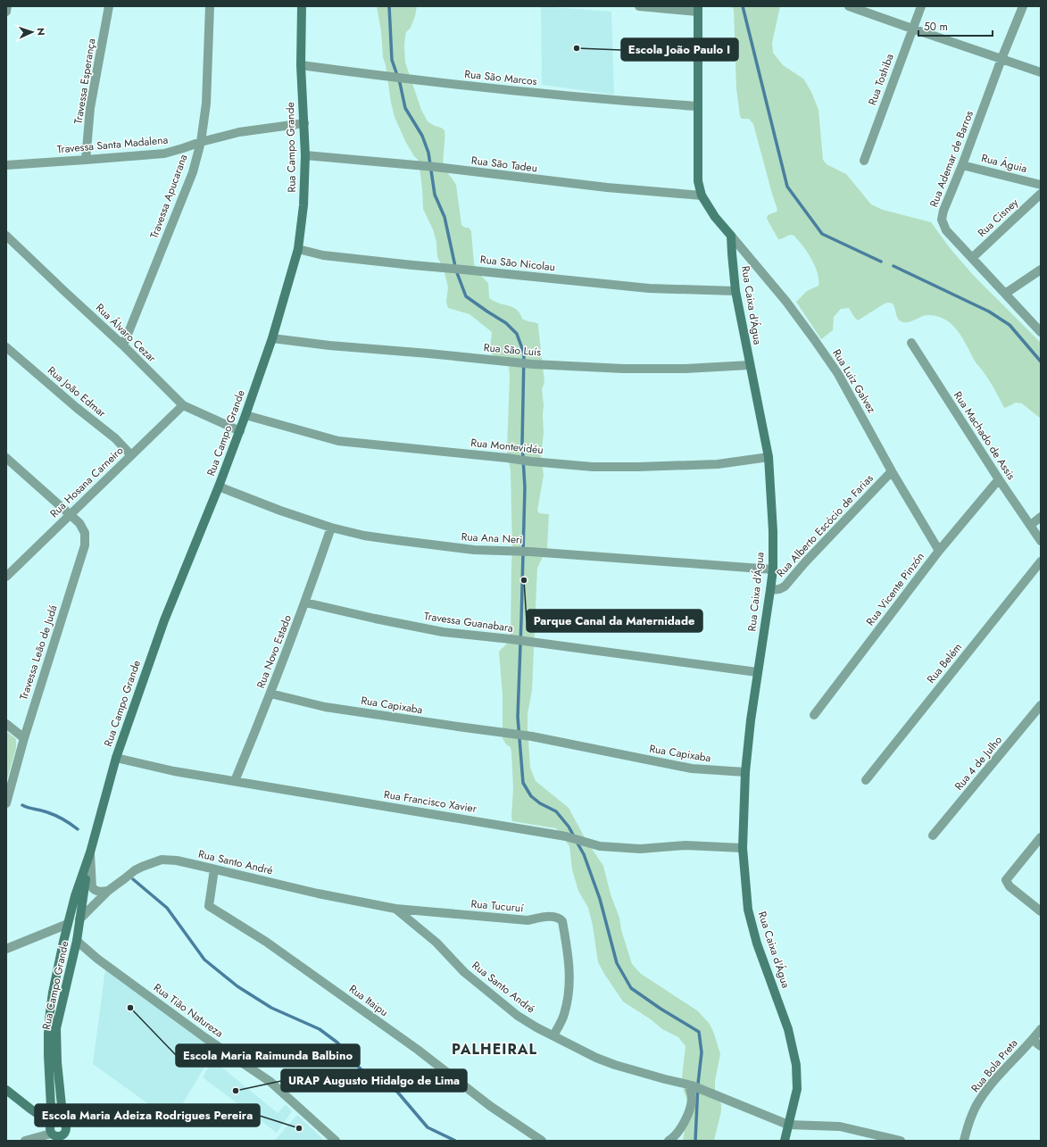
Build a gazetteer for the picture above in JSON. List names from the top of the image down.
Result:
{
  "streets": {
    "street": [
      "Rua São Marcos",
      "Rua Toshiba",
      "Travessa Esperança",
      "Travessa Santa Madalena",
      "Rua Campo Grande",
      "Rua Ademar de Barros",
      "Rua Águia",
      "Rua São Tadeu",
      "Travessa Apucarana",
      "Rua Cisney",
      "Rua São Nicolau",
      "Rua Caixa d'Água",
      "Rua Álvaro Cezar",
      "Rua São Luís",
      "Rua Luiz Galvez",
      "Rua João Edmar",
      "Rua Machado de Assis",
      "Rua Montevidéu",
      "Rua Hosana Carneiro",
      "Rua Alberto Escócio de Farias",
      "Rua Ana Neri",
      "Rua Vicente Pinzón",
      "Travessa Guanabara",
      "Rua Novo Estado",
      "Travessa Leão de Judá",
      "Rua Belém",
      "Rua Capixaba",
      "Rua 4 de Julho",
      "Rua Francisco Xavier",
      "Rua Santo André",
      "Rua Tucuruí",
      "Rua Itaipu",
      "Rua Tião Natureza",
      "Rua Bola Preta"
    ]
  },
  "crossings": [
    ["Rua São Marcos", "Rua Campo Grande"],
    ["Travessa Esperança", "Travessa Santa Madalena"],
    ["Travessa Santa Madalena", "Rua Campo Grande"],
    ["Travessa Santa Madalena", "Travessa Apucarana"],
    ["Rua Campo Grande", "Rua São Tadeu"],
    ["Rua Campo Grande", "Rua São Nicolau"],
    ["Rua Campo Grande", "Rua Álvaro Cezar"],
    ["Rua Campo Grande", "Rua São Luís"],
    ["Rua Campo Grande", "Rua Montevidéu"],
    ["Rua Campo Grande", "Rua Ana Neri"],
    ["Rua Campo Grande", "Rua Francisco Xavier"],
    ["Rua Campo Grande", "Rua Santo André"],
    ["Rua Campo Grande", "Rua Tião Natureza"],
    ["Rua Ademar de Barros", "Rua Águia"],
    ["Rua Ademar de Barros", "Rua Cisney"],
    ["Travessa Apucarana", "Rua Álvaro Cezar"],
    ["Rua São Nicolau", "Rua Caixa d'Água"],
    ["Rua Caixa d'Água", "Rua São Luís"],
    ["Rua Caixa d'Água", "Rua Luiz Galvez"],
    ["Rua Caixa d'Água", "Rua Montevidéu"],
    ["Rua Caixa d'Água", "Rua Alberto Escócio de Farias"],
    ["Rua Caixa d'Água", "Rua Ana Neri"],
    ["Rua Caixa d'Água", "Travessa Guanabara"],
    ["Rua Caixa d'Água", "Rua Capixaba"],
    ["Rua Caixa d'Água", "Rua Francisco Xavier"],
    ["Rua Caixa d'Água", "Rua Santo André"],
    ["Rua Álvaro Cezar", "Rua Hosana Carneiro"],
    ["Rua Luiz Galvez", "Rua Alberto Escócio de Farias"],
    ["Rua Luiz Galvez", "Rua Vicente Pinzón"],
    ["Rua João Edmar", "Rua Hosana Carneiro"],
    ["Rua Machado de Assis", "Rua Vicente Pinzón"],
    ["Rua Hosana Carneiro", "Travessa Leão de Judá"],
    ["Rua Ana Neri", "Rua Novo Estado"],
    ["Travessa Guanabara", "Rua Novo Estado"],
    ["Rua Novo Estado", "Rua Capixaba"],
    ["Rua Novo Estado", "Rua Francisco Xavier"],
    ["Rua Santo André", "Rua Tucuruí"],
    ["Rua Santo André", "Rua Itaipu"]
  ],
  "districts": ["PALHEIRAL"],
  "places": [
    "Escola João Paulo I",
    "Parque Canal da Maternidade",
    "Escola Maria Raimunda Balbino",
    "URAP Augusto Hidalgo de Lima",
    "Escola Maria Adeiza Rodrigues Pereira"
  ],
  "scale_bar": "50 m",
  "north": "right"
}
